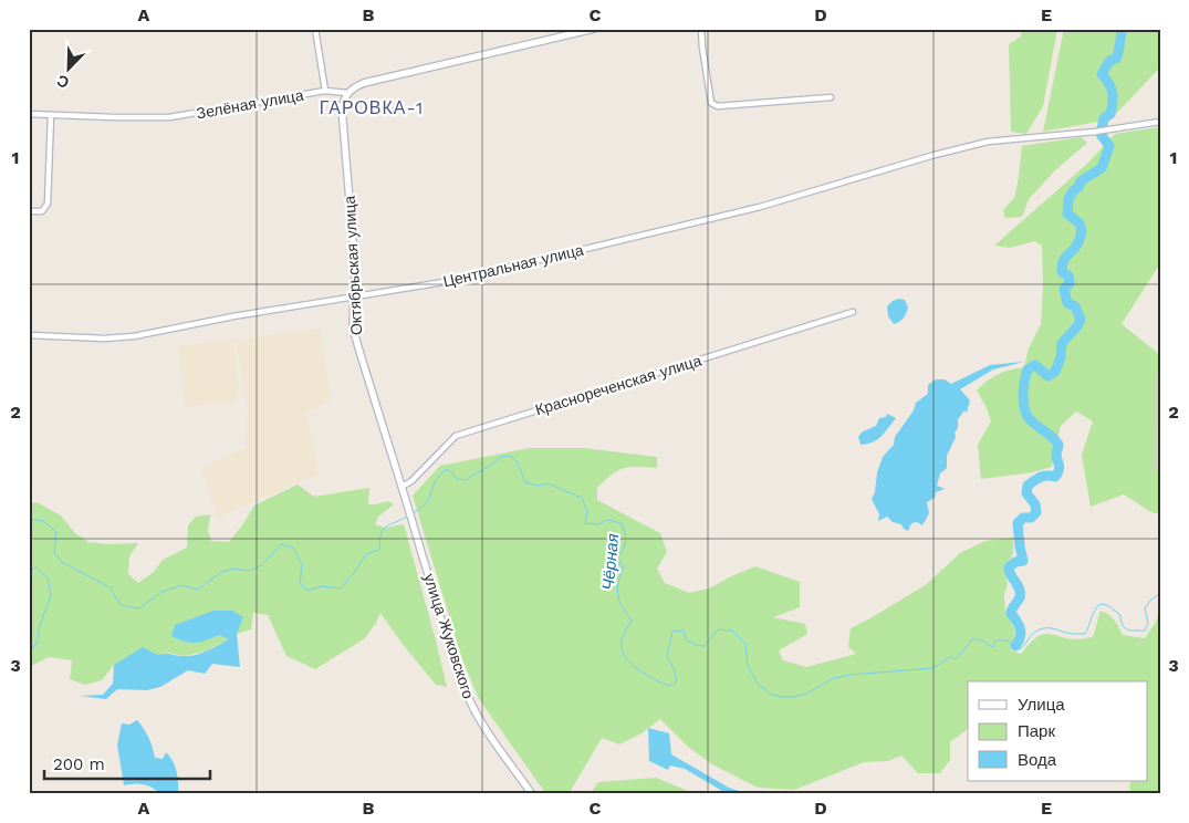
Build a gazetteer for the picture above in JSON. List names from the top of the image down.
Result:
{
  "streets": {
    "main road": ["Октябрьская улица", "улица Жуковского"],
    "street": ["Зелёная улица", "Центральная улица", "Краснореченская улица"]
  },
  "crossings": [
    ["Зелёная улица", "Октябрьская улица"],
    ["Октябрьская улица", "Центральная улица"],
    ["Октябрьская улица", "Краснореченская улица"],
    ["Октябрьская улица", "улица Жуковского"]
  ],
  "districts": ["ГАРОВКА-1"],
  "water": ["Чёрная"],
  "legend": ["Улица", "Парк", "Вода"],
  "scale_bar": "200 m",
  "north": "bottom left",
  "grid": {
    "columns": [
      "A",
      "B",
      "C",
      "D",
      "E"
    ],
    "rows": ["1", "2", "3"]
  }
}
